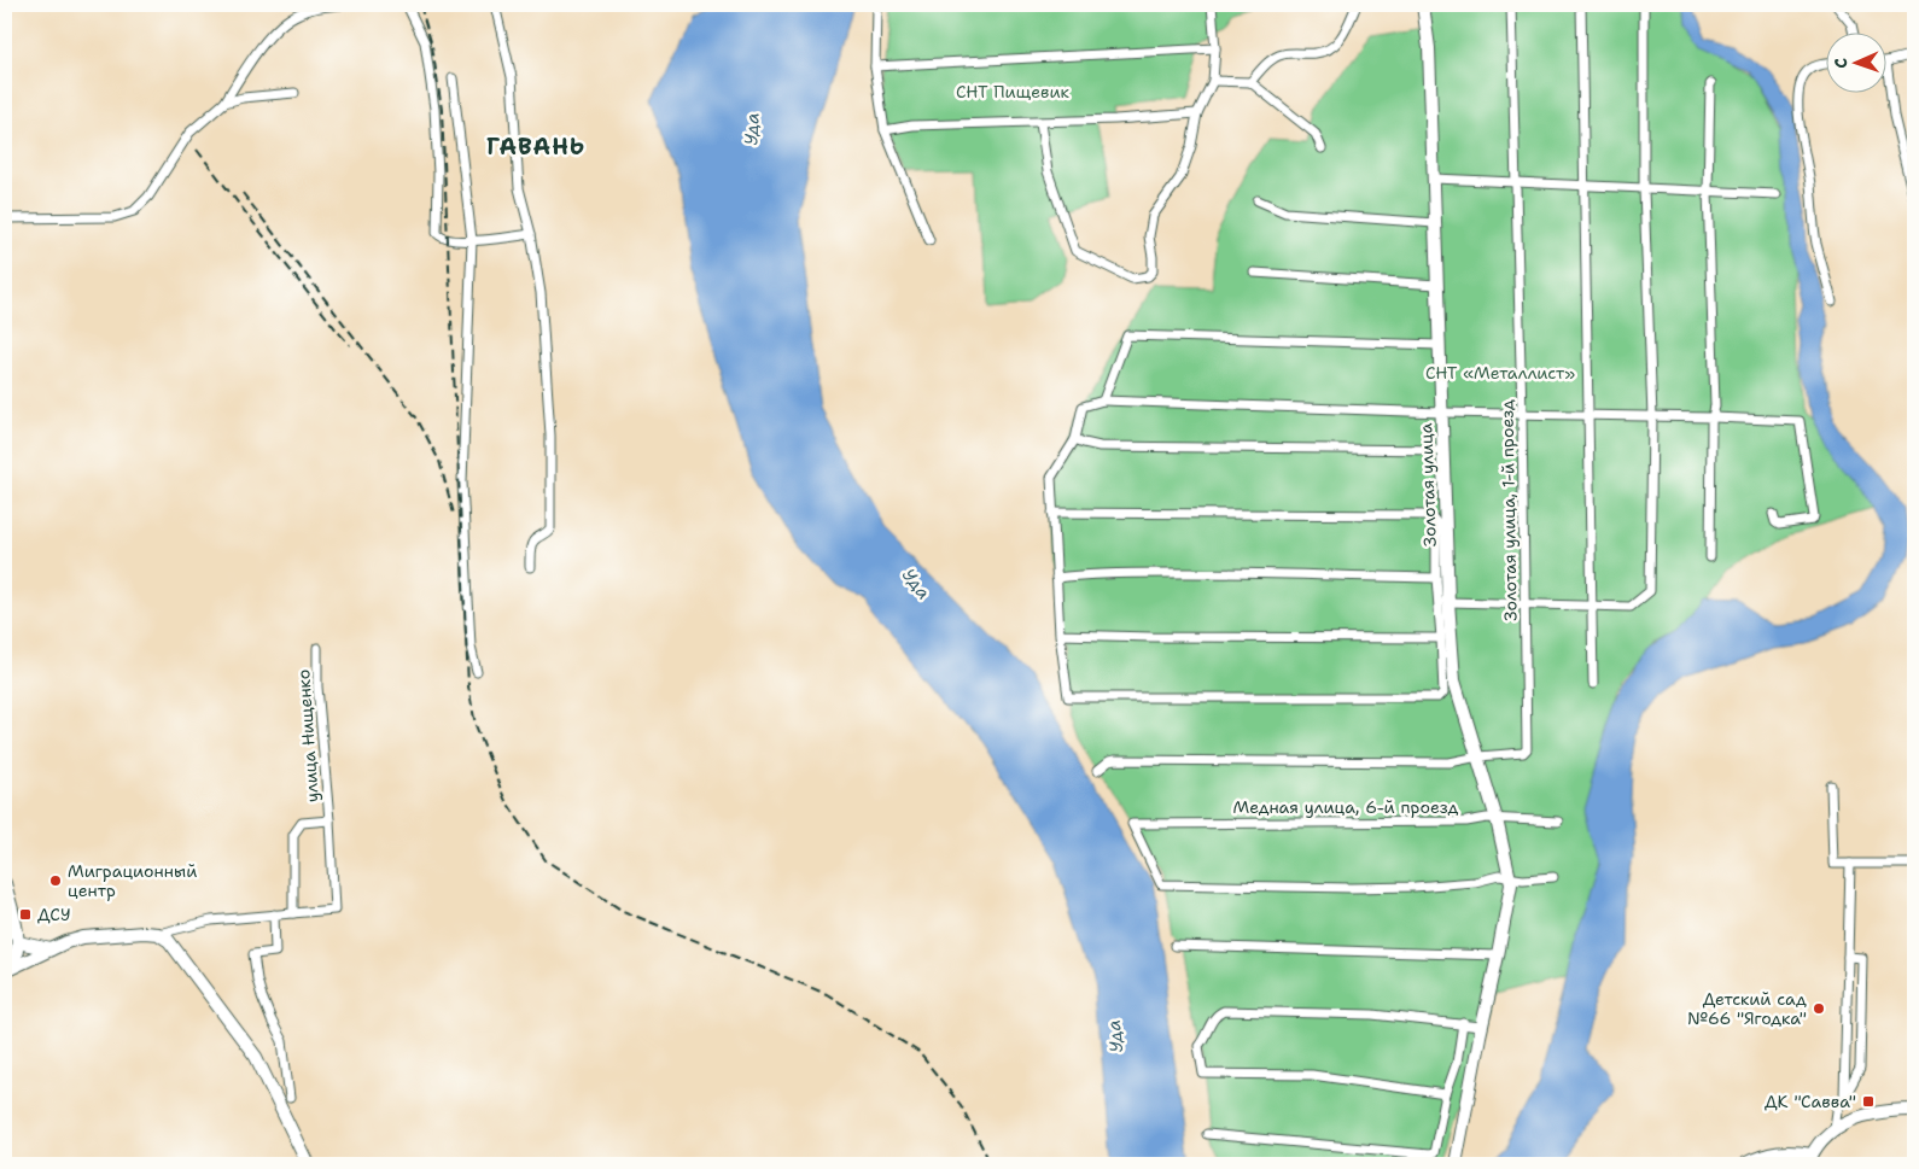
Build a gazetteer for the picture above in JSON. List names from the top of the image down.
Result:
{
  "streets": {
    "street": [
      "Золотая улица",
      "Золотая улица, 1-й проезд",
      "улица Нищенко",
      "Медная улица, 6-й проезд"
    ]
  },
  "crossings": [
    ["Золотая улица", "Золотая улица, 1-й проезд"],
    ["Золотая улица", "Медная улица, 6-й проезд"]
  ],
  "districts": ["ГАВАНЬ"],
  "water": ["Уда"],
  "parks": ["СНТ Пищевик", "СНТ «Металлист»"],
  "places": {
    "other": ["Миграционный центр", "Детский сад №66 \"Ягодка\""],
    "transit": ["ДСУ", "ДК \"Савва\""]
  },
  "north": "left"
}
